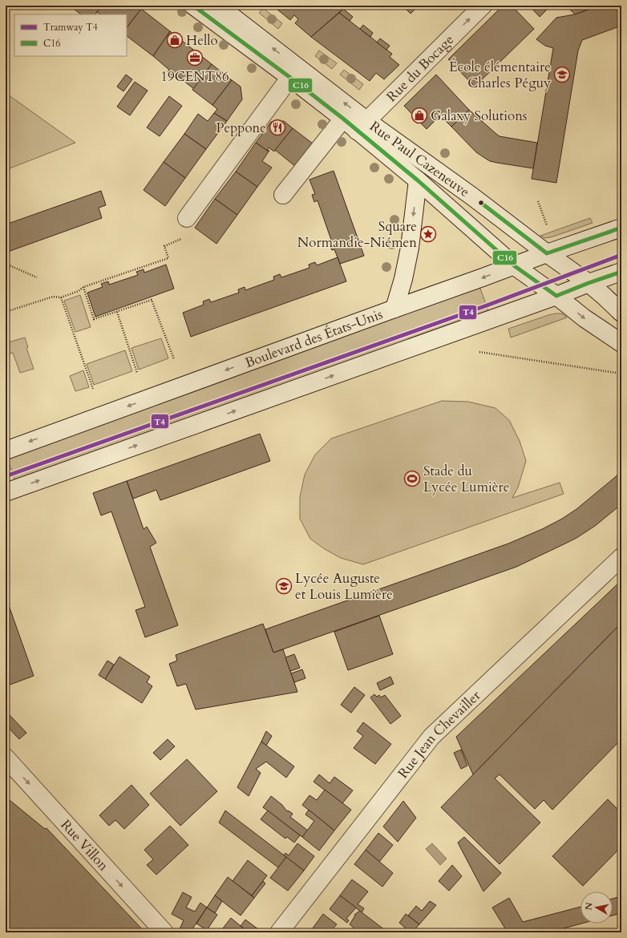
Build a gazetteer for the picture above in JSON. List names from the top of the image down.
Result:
{
  "streets": {
    "street": [
      "Rue du Bocage",
      "Rue Paul Cazeneuve",
      "Boulevard des États-Unis",
      "Rue Jean Chevailler",
      "Rue Villon"
    ]
  },
  "crossings": [
    ["Rue du Bocage", "Rue Paul Cazeneuve"],
    ["Rue Paul Cazeneuve", "Boulevard des États-Unis"]
  ],
  "one_way": ["Rue du Bocage", "Rue Villon"],
  "places": {
    "shop": ["Hello", "Galaxy Solutions"],
    "office": ["19CENT86"],
    "school or university": ["École élémentaire Charles Péguy", "Lycée Auguste et Louis Lumière"],
    "restaurant": ["Peppone"],
    "place": ["Square Normandie-Niémen"],
    "sports": ["Stade du Lycée Lumière"]
  },
  "lines": ["transit line C16", "tram line T4"],
  "legend": ["Tramway T4", "C16"],
  "north": "left"
}
